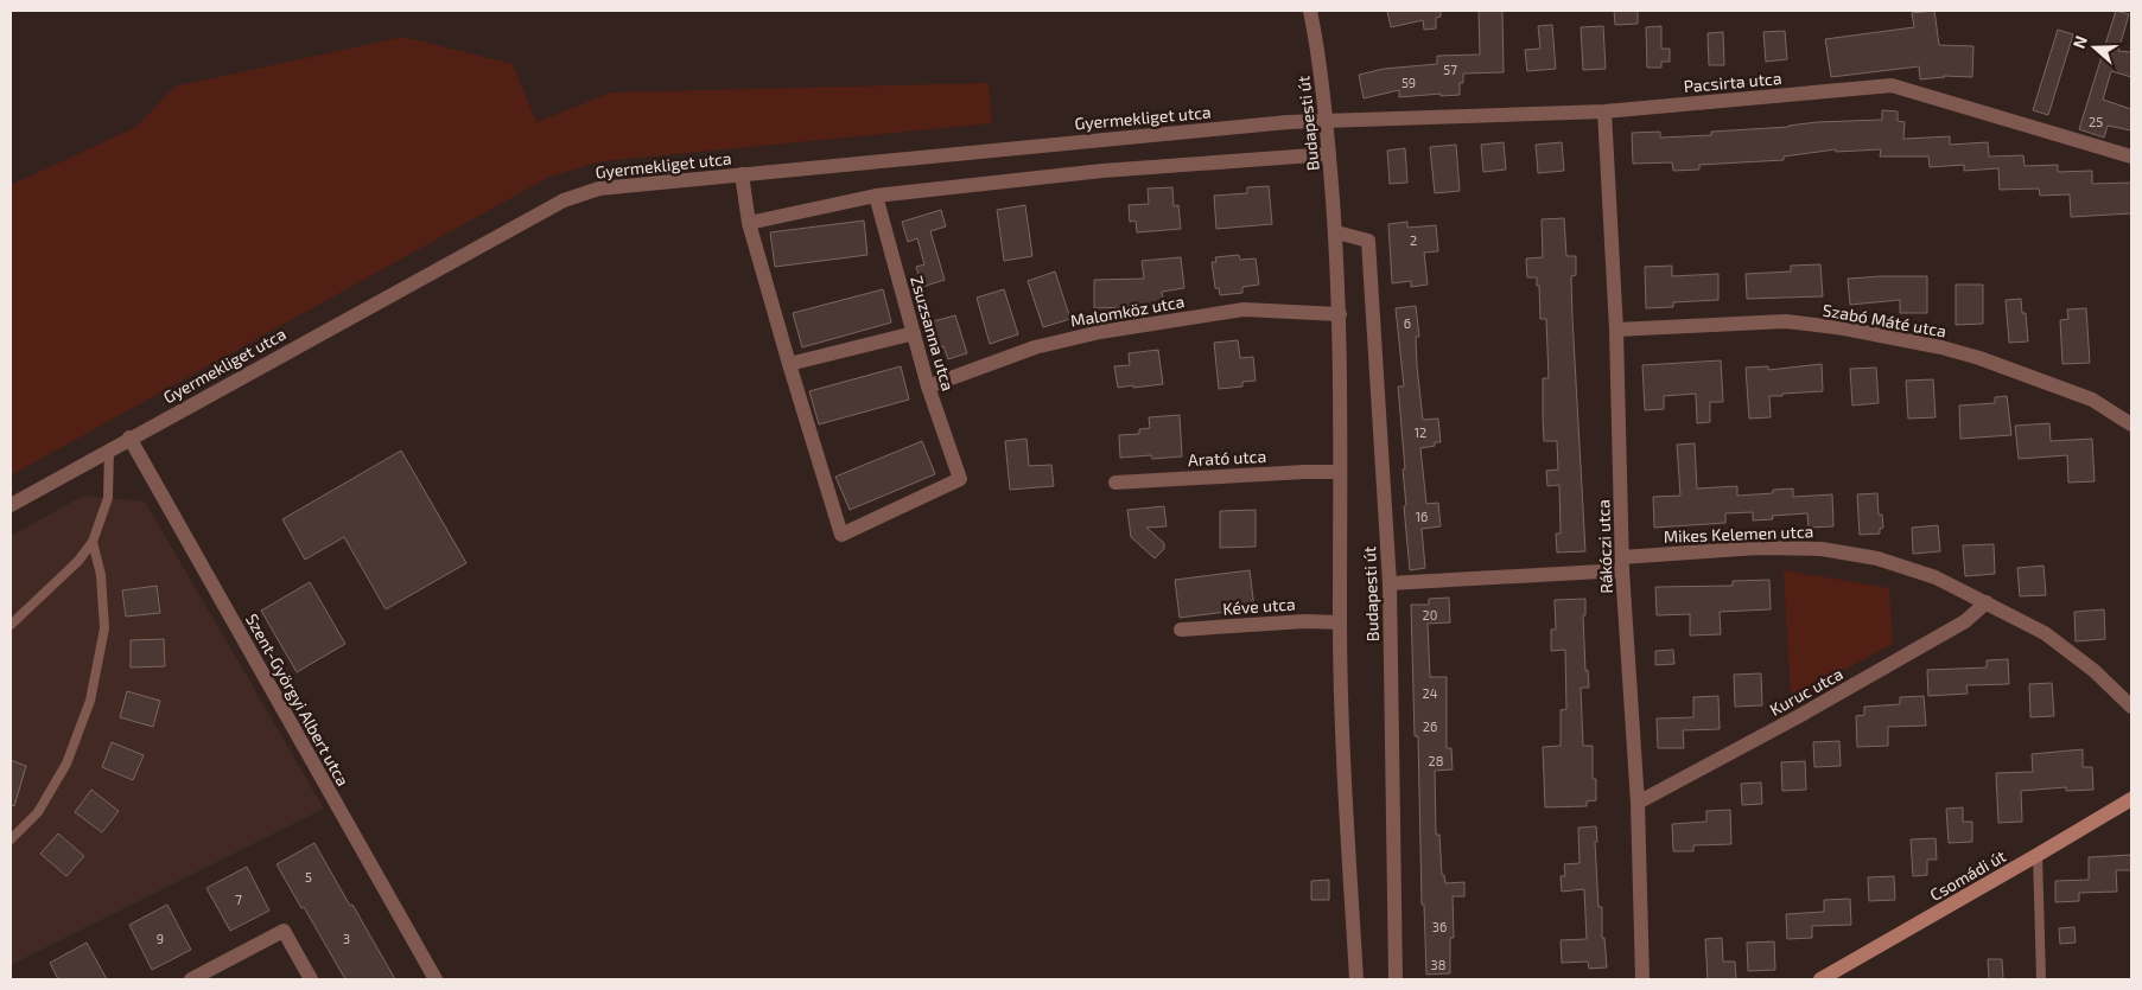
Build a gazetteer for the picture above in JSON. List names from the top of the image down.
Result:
{
  "streets": {
    "main road": ["Csomádi út"],
    "street": [
      "Pacsirta utca",
      "Gyermekliget utca",
      "Budapesti út",
      "Malomköz utca",
      "Szabó Máté utca",
      "Zsuzsanna utca",
      "Arató utca",
      "Mikes Kelemen utca",
      "Rákóczi utca",
      "Kéve utca",
      "Kuruc utca",
      "Szent-Györgyi Albert utca"
    ]
  },
  "crossings": [
    ["Pacsirta utca", "Gyermekliget utca"],
    ["Pacsirta utca", "Budapesti út"],
    ["Pacsirta utca", "Rákóczi utca"],
    ["Gyermekliget utca", "Budapesti út"],
    ["Gyermekliget utca", "Szent-Györgyi Albert utca"],
    ["Budapesti út", "Malomköz utca"],
    ["Budapesti út", "Arató utca"],
    ["Budapesti út", "Mikes Kelemen utca"],
    ["Budapesti út", "Kéve utca"],
    ["Malomköz utca", "Zsuzsanna utca"],
    ["Szabó Máté utca", "Rákóczi utca"],
    ["Mikes Kelemen utca", "Rákóczi utca"],
    ["Mikes Kelemen utca", "Kuruc utca"],
    ["Rákóczi utca", "Kuruc utca"]
  ],
  "house_numbers": [
    "57",
    "59",
    "25",
    "2",
    "6",
    "12",
    "16",
    "20",
    "24",
    "26",
    "28",
    "5",
    "7",
    "36",
    "9",
    "3",
    "38"
  ],
  "north": "left"
}
